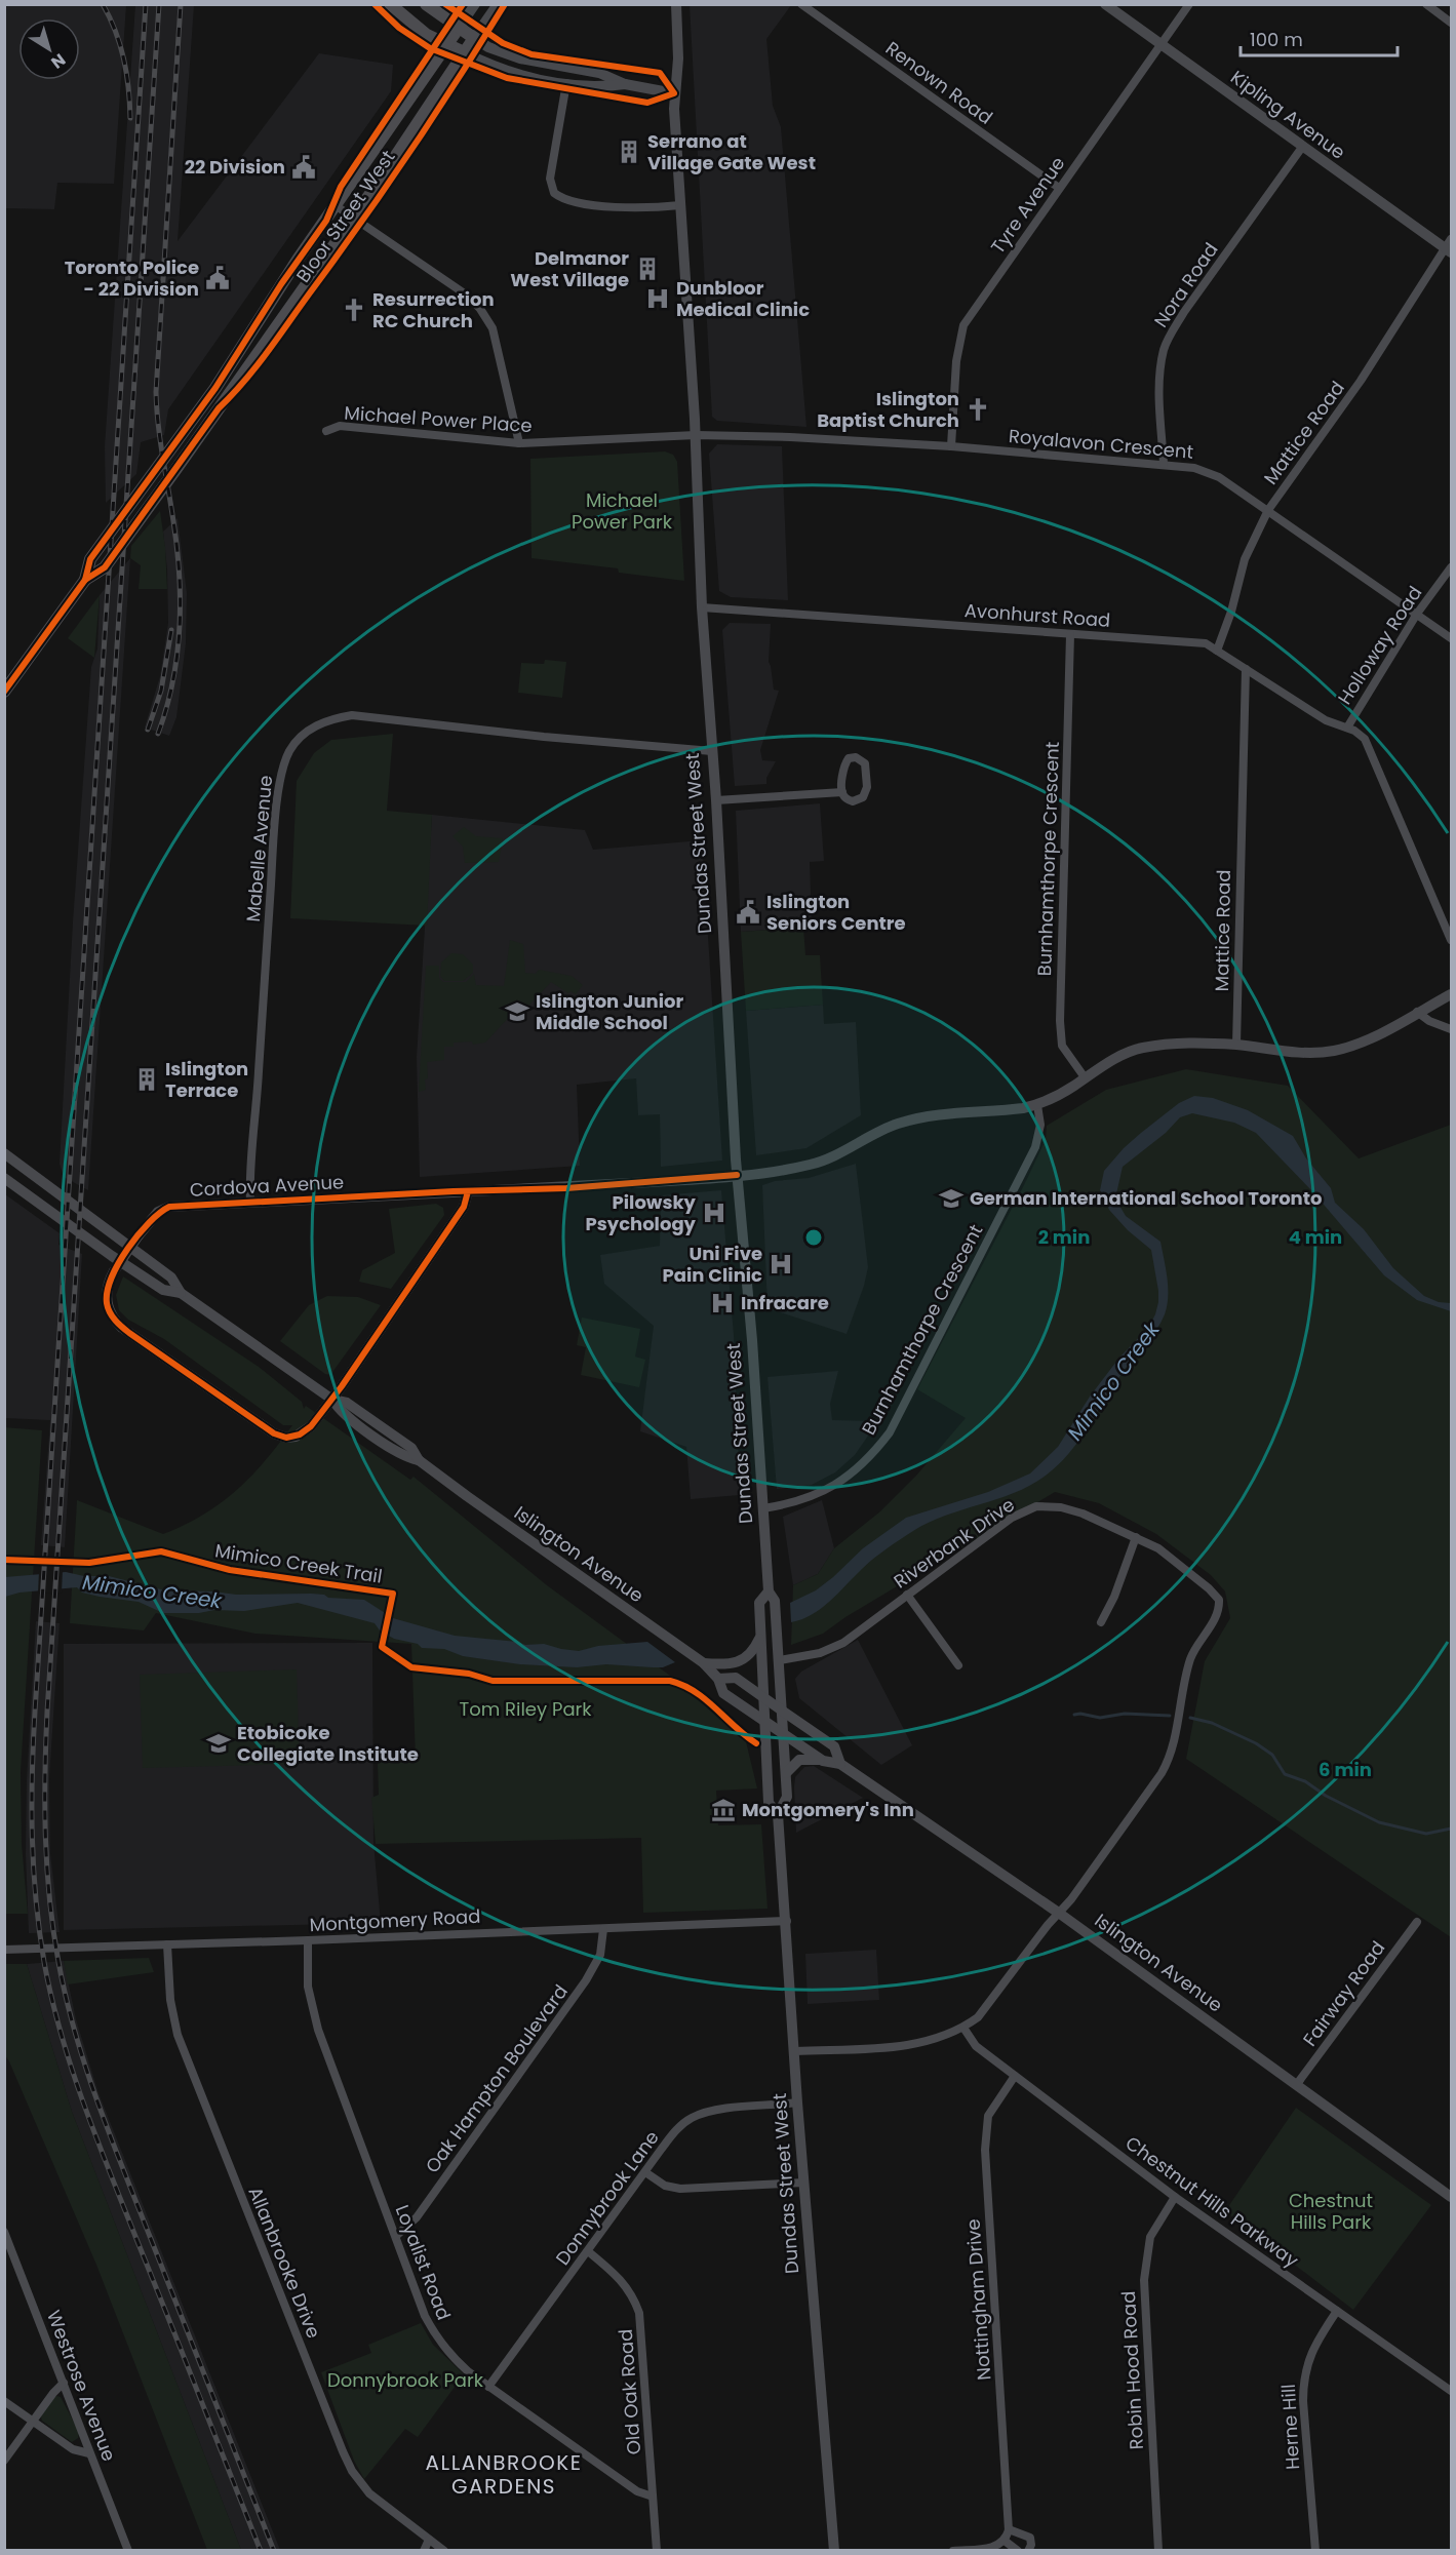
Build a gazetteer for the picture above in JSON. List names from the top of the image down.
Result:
{
  "streets": {
    "main road": [
      "Kipling Avenue",
      "Bloor Street West",
      "Dundas Street West",
      "Cordova Avenue",
      "Islington Avenue"
    ],
    "street": [
      "Renown Road",
      "Tyre Avenue",
      "Nora Road",
      "Michael Power Place",
      "Mattice Road",
      "Royalavon Crescent",
      "Avonhurst Road",
      "Holloway Road",
      "Mabelle Avenue",
      "Burnhamthorpe Crescent",
      "Riverbank Drive",
      "Montgomery Road",
      "Fairway Road",
      "Oak Hampton Boulevard",
      "Donnybrook Lane",
      "Chestnut Hills Parkway",
      "Allanbrooke Drive",
      "Loyalist Road",
      "Nottingham Drive",
      "Robin Hood Road",
      "Westrose Avenue",
      "Old Oak Road",
      "Herne Hill"
    ],
    "cycle path": ["Mimico Creek Trail"]
  },
  "crossings": [
    ["Renown Road", "Tyre Avenue"],
    ["Kipling Avenue", "Tyre Avenue"],
    ["Kipling Avenue", "Nora Road"],
    ["Kipling Avenue", "Mattice Road"],
    ["Tyre Avenue", "Royalavon Crescent"],
    ["Nora Road", "Royalavon Crescent"],
    ["Michael Power Place", "Royalavon Crescent"],
    ["Michael Power Place", "Dundas Street West"],
    ["Mattice Road", "Royalavon Crescent"],
    ["Mattice Road", "Avonhurst Road"],
    ["Mattice Road", "Cordova Avenue"],
    ["Royalavon Crescent", "Holloway Road"],
    ["Royalavon Crescent", "Dundas Street West"],
    ["Avonhurst Road", "Holloway Road"],
    ["Avonhurst Road", "Dundas Street West"],
    ["Avonhurst Road", "Burnhamthorpe Crescent"],
    ["Dundas Street West", "Mabelle Avenue"],
    ["Dundas Street West", "Burnhamthorpe Crescent"],
    ["Dundas Street West", "Cordova Avenue"],
    ["Dundas Street West", "Riverbank Drive"],
    ["Dundas Street West", "Islington Avenue"],
    ["Dundas Street West", "Montgomery Road"],
    ["Dundas Street West", "Donnybrook Lane"],
    ["Mabelle Avenue", "Cordova Avenue"],
    ["Burnhamthorpe Crescent", "Cordova Avenue"],
    ["Cordova Avenue", "Islington Avenue"],
    ["Riverbank Drive", "Islington Avenue"],
    ["Riverbank Drive", "Chestnut Hills Parkway"],
    ["Islington Avenue", "Fairway Road"],
    ["Montgomery Road", "Oak Hampton Boulevard"],
    ["Montgomery Road", "Allanbrooke Drive"],
    ["Montgomery Road", "Loyalist Road"],
    ["Oak Hampton Boulevard", "Loyalist Road"],
    ["Donnybrook Lane", "Loyalist Road"],
    ["Donnybrook Lane", "Old Oak Road"],
    ["Chestnut Hills Parkway", "Nottingham Drive"],
    ["Chestnut Hills Parkway", "Robin Hood Road"],
    ["Chestnut Hills Parkway", "Herne Hill"],
    ["Loyalist Road", "Old Oak Road"]
  ],
  "districts": ["ALLANBROOKE GARDENS"],
  "water": ["Mimico Creek"],
  "parks": [
    "Michael Power Park",
    "Tom Riley Park",
    "Chestnut Hills Park",
    "Donnybrook Park"
  ],
  "places": {
    "building": ["Serrano at Village Gate West", "Delmanor West Village", "Islington Terrace"],
    "public building": ["22 Division", "Toronto Police - 22 Division", "Islington Seniors Centre"],
    "hospital": [
      "Dunbloor Medical Clinic",
      "Pilowsky Psychology",
      "Uni Five Pain Clinic",
      "Infracare"
    ],
    "church": ["Resurrection RC Church", "Islington Baptist Church"],
    "school or university": ["Islington Junior Middle School", "German International School Toronto", "Etobicoke Collegiate Institute"],
    "museum": ["Montgomery's Inn"]
  },
  "scale_bar": "100 m",
  "north": "bottom right",
  "rings": ["2 min", "4 min", "6 min"]
}
